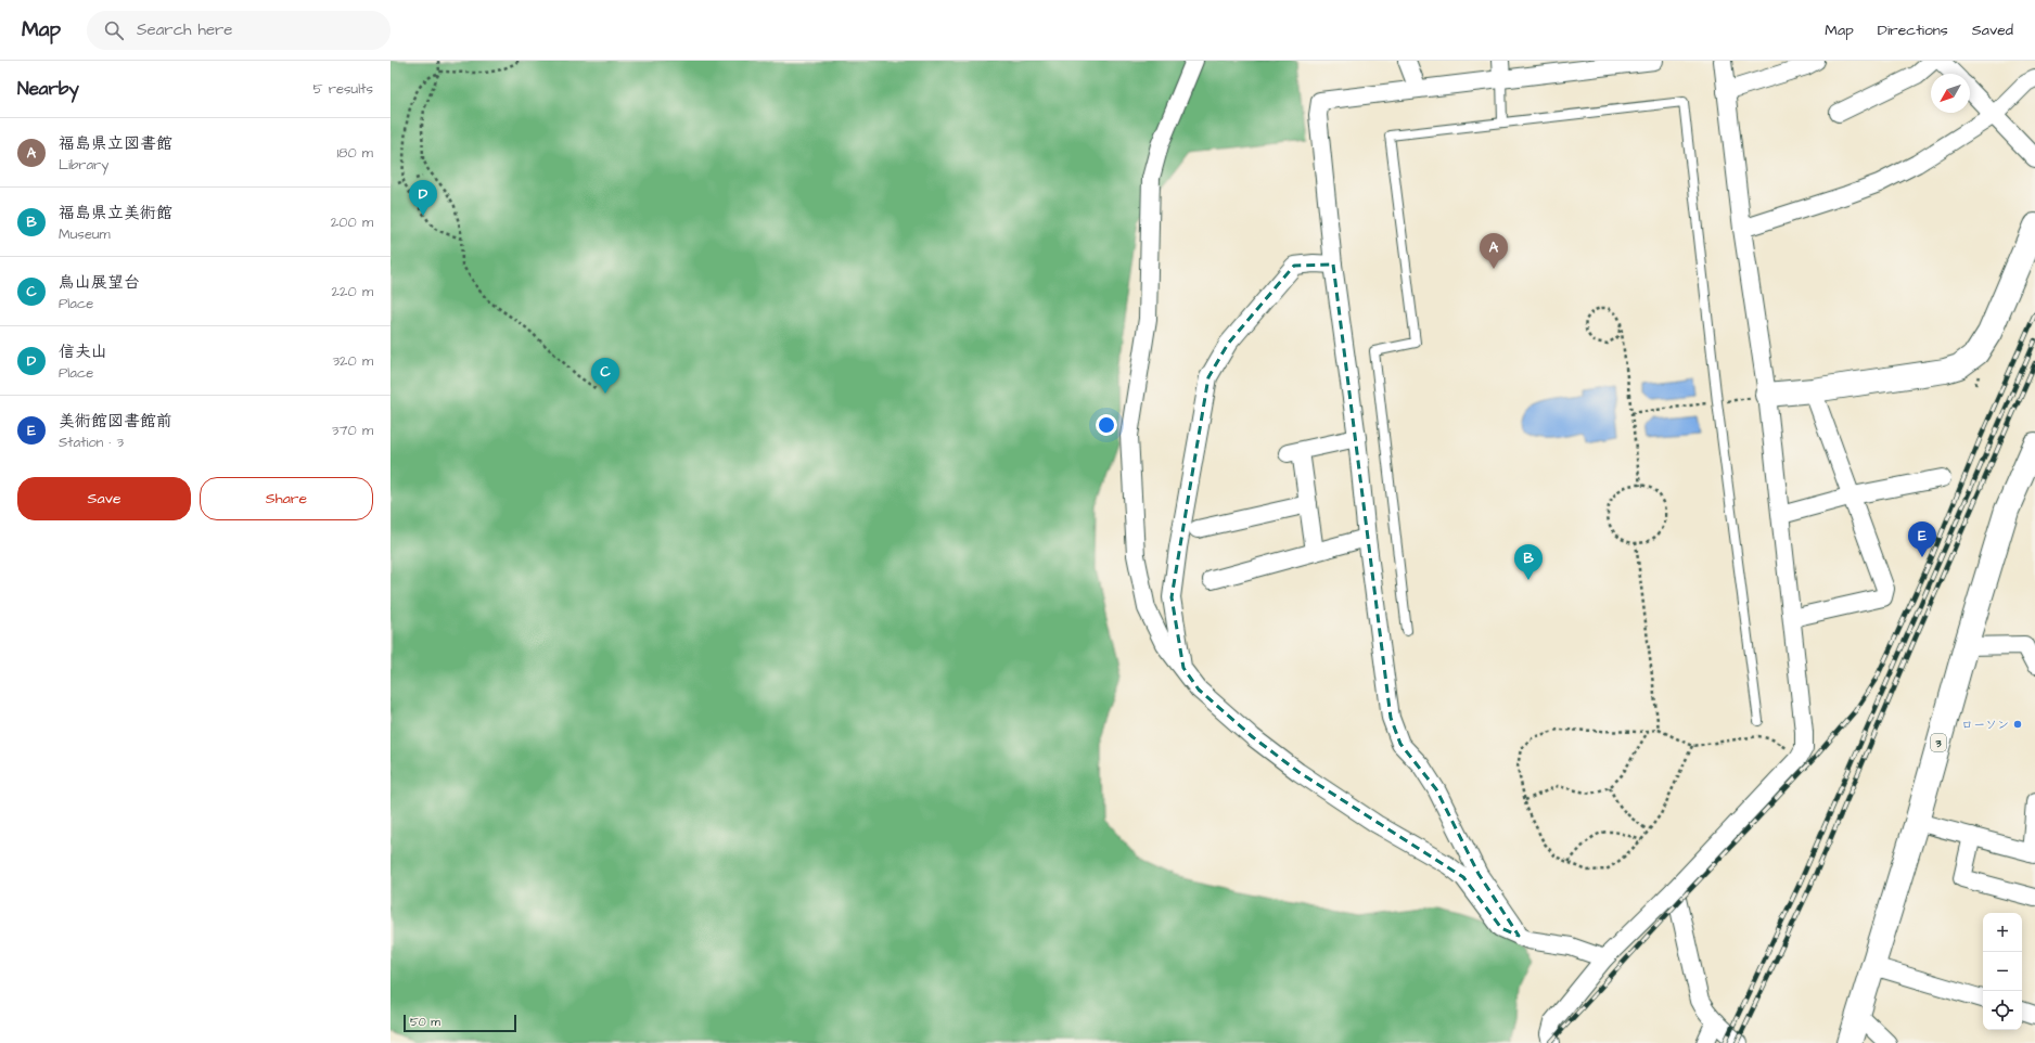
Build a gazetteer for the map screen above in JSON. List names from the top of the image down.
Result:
{
  "streets": {
    "main road": ["3"]
  },
  "places": ["ローソン"],
  "scale_bar": "50 m",
  "north": "bottom left",
  "page": {
    "header": "Map",
    "search": "Search here",
    "nav": ["Map", "Directions", "Saved"],
    "heading": ["Nearby", "5 results"],
    "list": [
      {
        "mark": "A",
        "name": "福島県立図書館",
        "note": "Library",
        "value": "180 m"
      },
      {
        "mark": "B",
        "name": "福島県立美術館",
        "note": "Museum",
        "value": "200 m"
      },
      {
        "mark": "C",
        "name": "烏山展望台",
        "note": "Place",
        "value": "220 m"
      },
      {
        "mark": "D",
        "name": "信夫山",
        "note": "Place",
        "value": "320 m"
      },
      {
        "mark": "E",
        "name": "美術館図書館前",
        "note": "Station · 3",
        "value": "370 m"
      }
    ],
    "pins": [
      "D",
      "A",
      "C",
      "E",
      "B"
    ],
    "buttons": ["Save", "Share"],
    "map_buttons": ["+", "−"],
    "scale": "50 m"
  }
}
